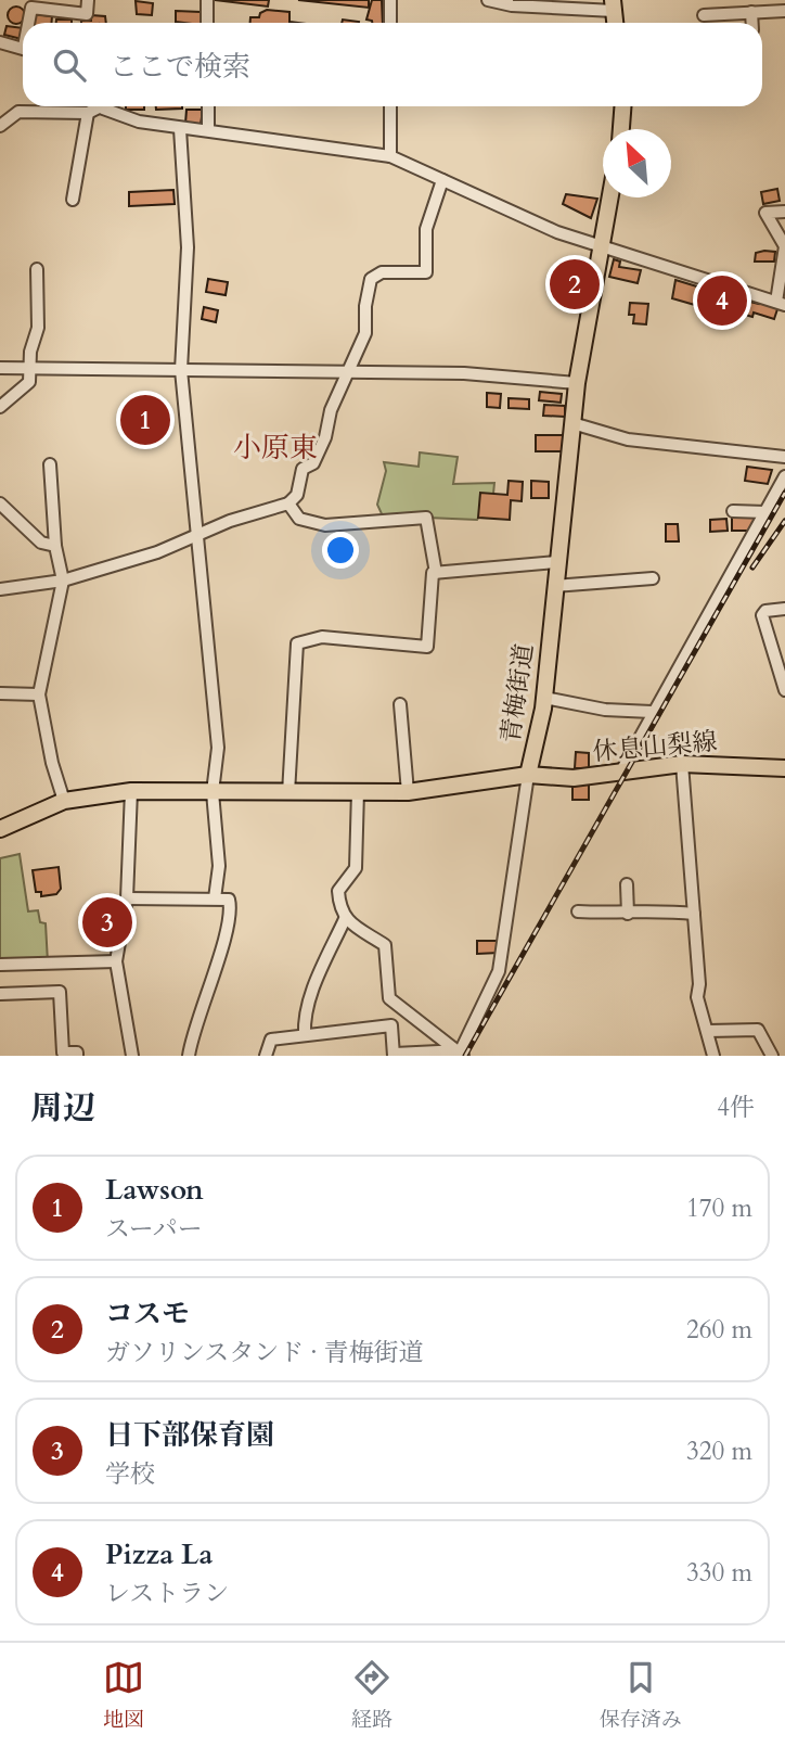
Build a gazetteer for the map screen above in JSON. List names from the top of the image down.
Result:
{
  "streets": {
    "main road": ["青梅街道", "休息山梨線"]
  },
  "crossings": [
    ["青梅街道", "休息山梨線"]
  ],
  "districts": ["小原東"],
  "north": "top left",
  "page": {
    "search": "ここで検索",
    "pins": [
      "2",
      "4",
      "1",
      "3"
    ],
    "heading": ["周辺", "4件"],
    "list": [
      {
        "mark": "1",
        "name": "Lawson",
        "note": "スーパー",
        "value": "170 m"
      },
      {
        "mark": "2",
        "name": "コスモ",
        "note": "ガソリンスタンド · 青梅街道",
        "value": "260 m"
      },
      {
        "mark": "3",
        "name": "日下部保育園",
        "note": "学校",
        "value": "320 m"
      },
      {
        "mark": "4",
        "name": "Pizza La",
        "note": "レストラン",
        "value": "330 m"
      }
    ],
    "nav": ["地図", "経路", "保存済み"]
  }
}
